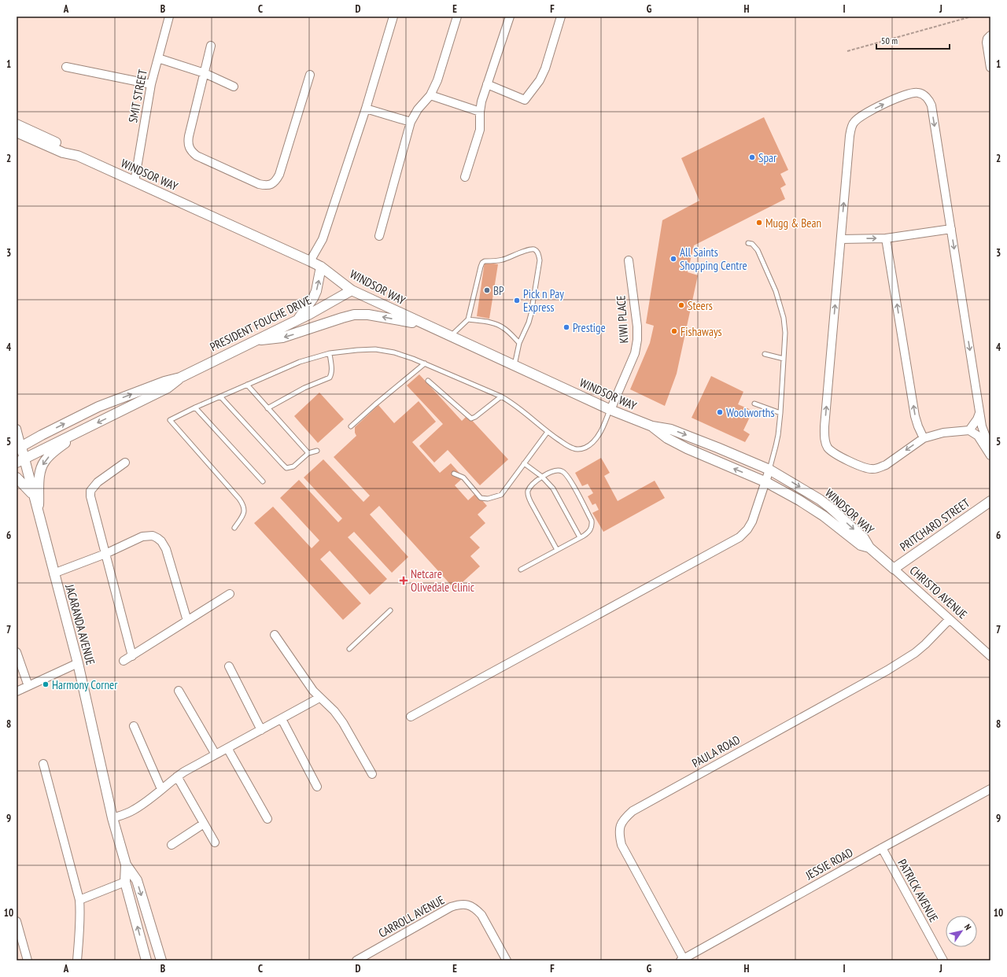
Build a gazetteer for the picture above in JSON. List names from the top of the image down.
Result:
{
  "streets": {
    "street": [
      "SMIT STREET",
      "WINDSOR WAY",
      "KIWI PLACE",
      "PRESIDENT FOUCHE DRIVE",
      "PRITCHARD STREET",
      "CHRISTO AVENUE",
      "JACARANDA AVENUE",
      "PAULA ROAD",
      "JESSIE ROAD",
      "PATRICK AVENUE",
      "CARROLL AVENUE"
    ]
  },
  "crossings": [
    ["SMIT STREET", "WINDSOR WAY"],
    ["WINDSOR WAY", "KIWI PLACE"],
    ["WINDSOR WAY", "PRESIDENT FOUCHE DRIVE"],
    ["WINDSOR WAY", "CHRISTO AVENUE"],
    ["PRESIDENT FOUCHE DRIVE", "JACARANDA AVENUE"],
    ["PRITCHARD STREET", "CHRISTO AVENUE"],
    ["CHRISTO AVENUE", "PAULA ROAD"],
    ["PAULA ROAD", "JESSIE ROAD"],
    ["JESSIE ROAD", "PATRICK AVENUE"]
  ],
  "places": {
    "other": [
      "Spar",
      "Mugg & Bean",
      "All Saints Shopping Centre",
      "BP",
      "Pick n Pay Express",
      "Steers",
      "Prestige",
      "Fishaways",
      "Woolworths",
      "Harmony Corner"
    ],
    "health": ["Netcare Olivedale Clinic"]
  },
  "scale_bar": "50 m",
  "north": "top right",
  "grid": {
    "columns": [
      "A",
      "B",
      "C",
      "D",
      "E",
      "F",
      "G",
      "H",
      "I",
      "J"
    ],
    "rows": [
      "1",
      "2",
      "3",
      "4",
      "5",
      "6",
      "7",
      "8",
      "9",
      "10"
    ]
  }
}
